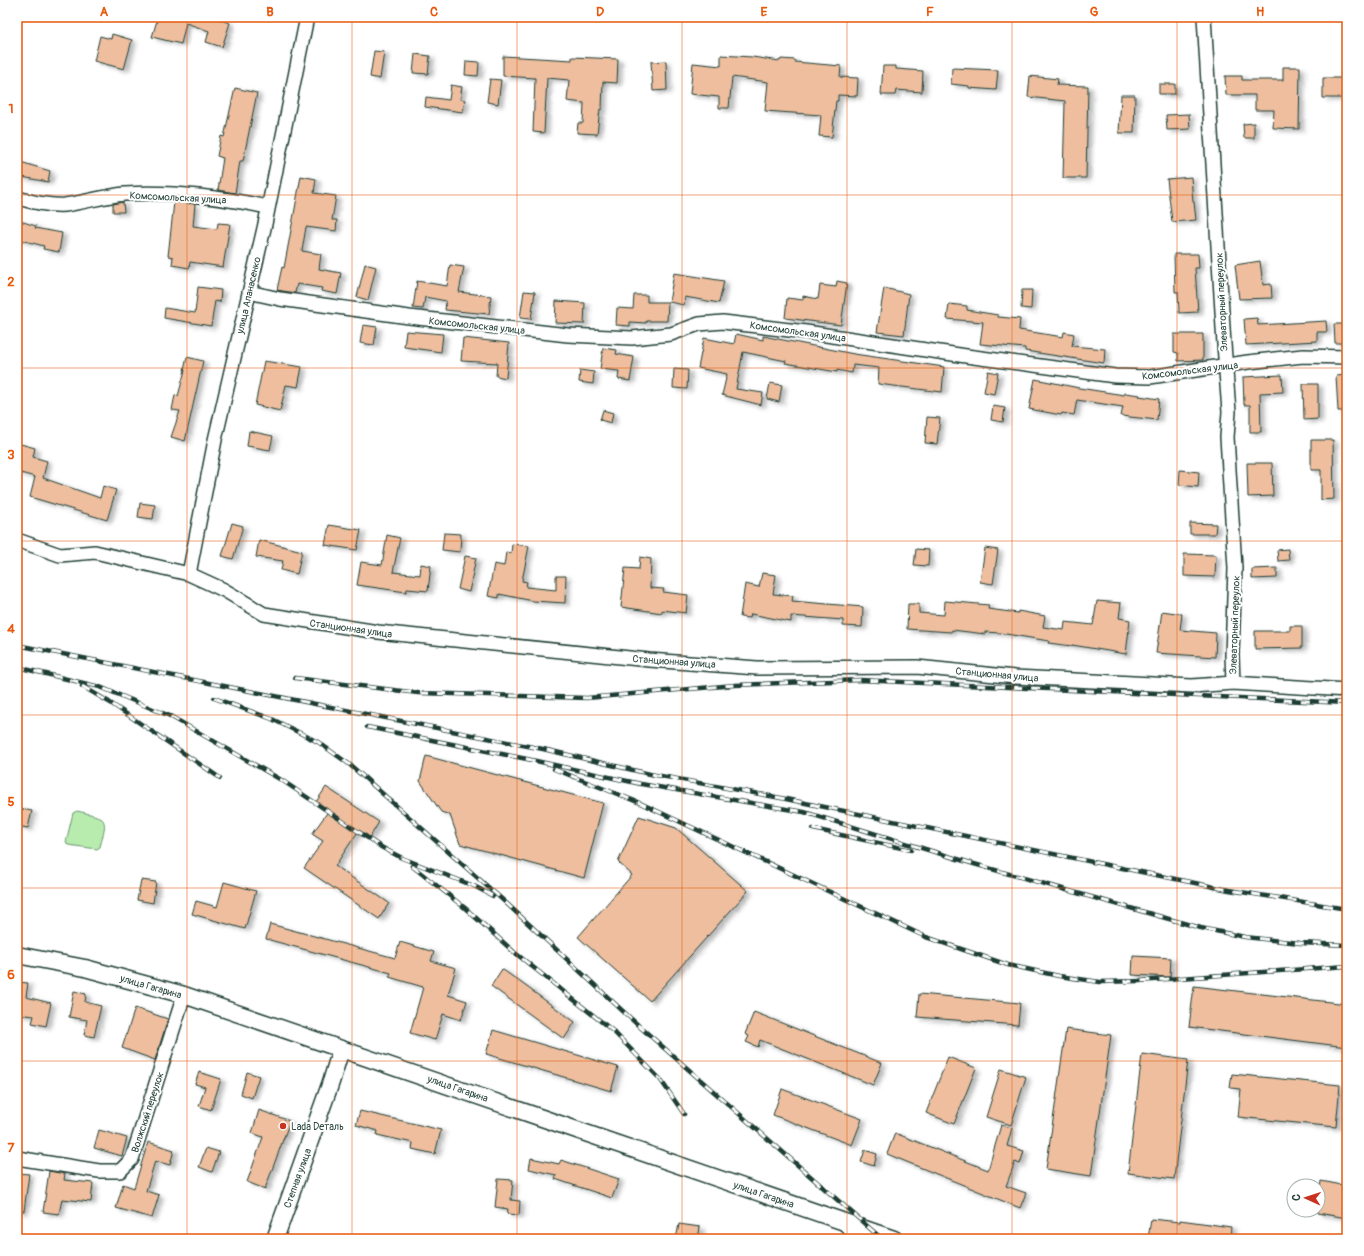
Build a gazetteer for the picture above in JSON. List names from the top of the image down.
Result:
{
  "streets": {
    "street": [
      "Комсомольская улица",
      "улица Апанасенко",
      "Элеваторный переулок",
      "Станционная улица",
      "улица Гагарина",
      "Волжский переулок",
      "Степная улица"
    ]
  },
  "crossings": [
    ["Комсомольская улица", "улица Апанасенко"],
    ["Комсомольская улица", "Элеваторный переулок"],
    ["улица Апанасенко", "Станционная улица"],
    ["Элеваторный переулок", "Станционная улица"],
    ["улица Гагарина", "Волжский переулок"],
    ["улица Гагарина", "Степная улица"]
  ],
  "places": ["Lada Dеталь"],
  "north": "left",
  "grid": {
    "columns": [
      "A",
      "B",
      "C",
      "D",
      "E",
      "F",
      "G",
      "H"
    ],
    "rows": [
      "1",
      "2",
      "3",
      "4",
      "5",
      "6",
      "7"
    ]
  }
}
